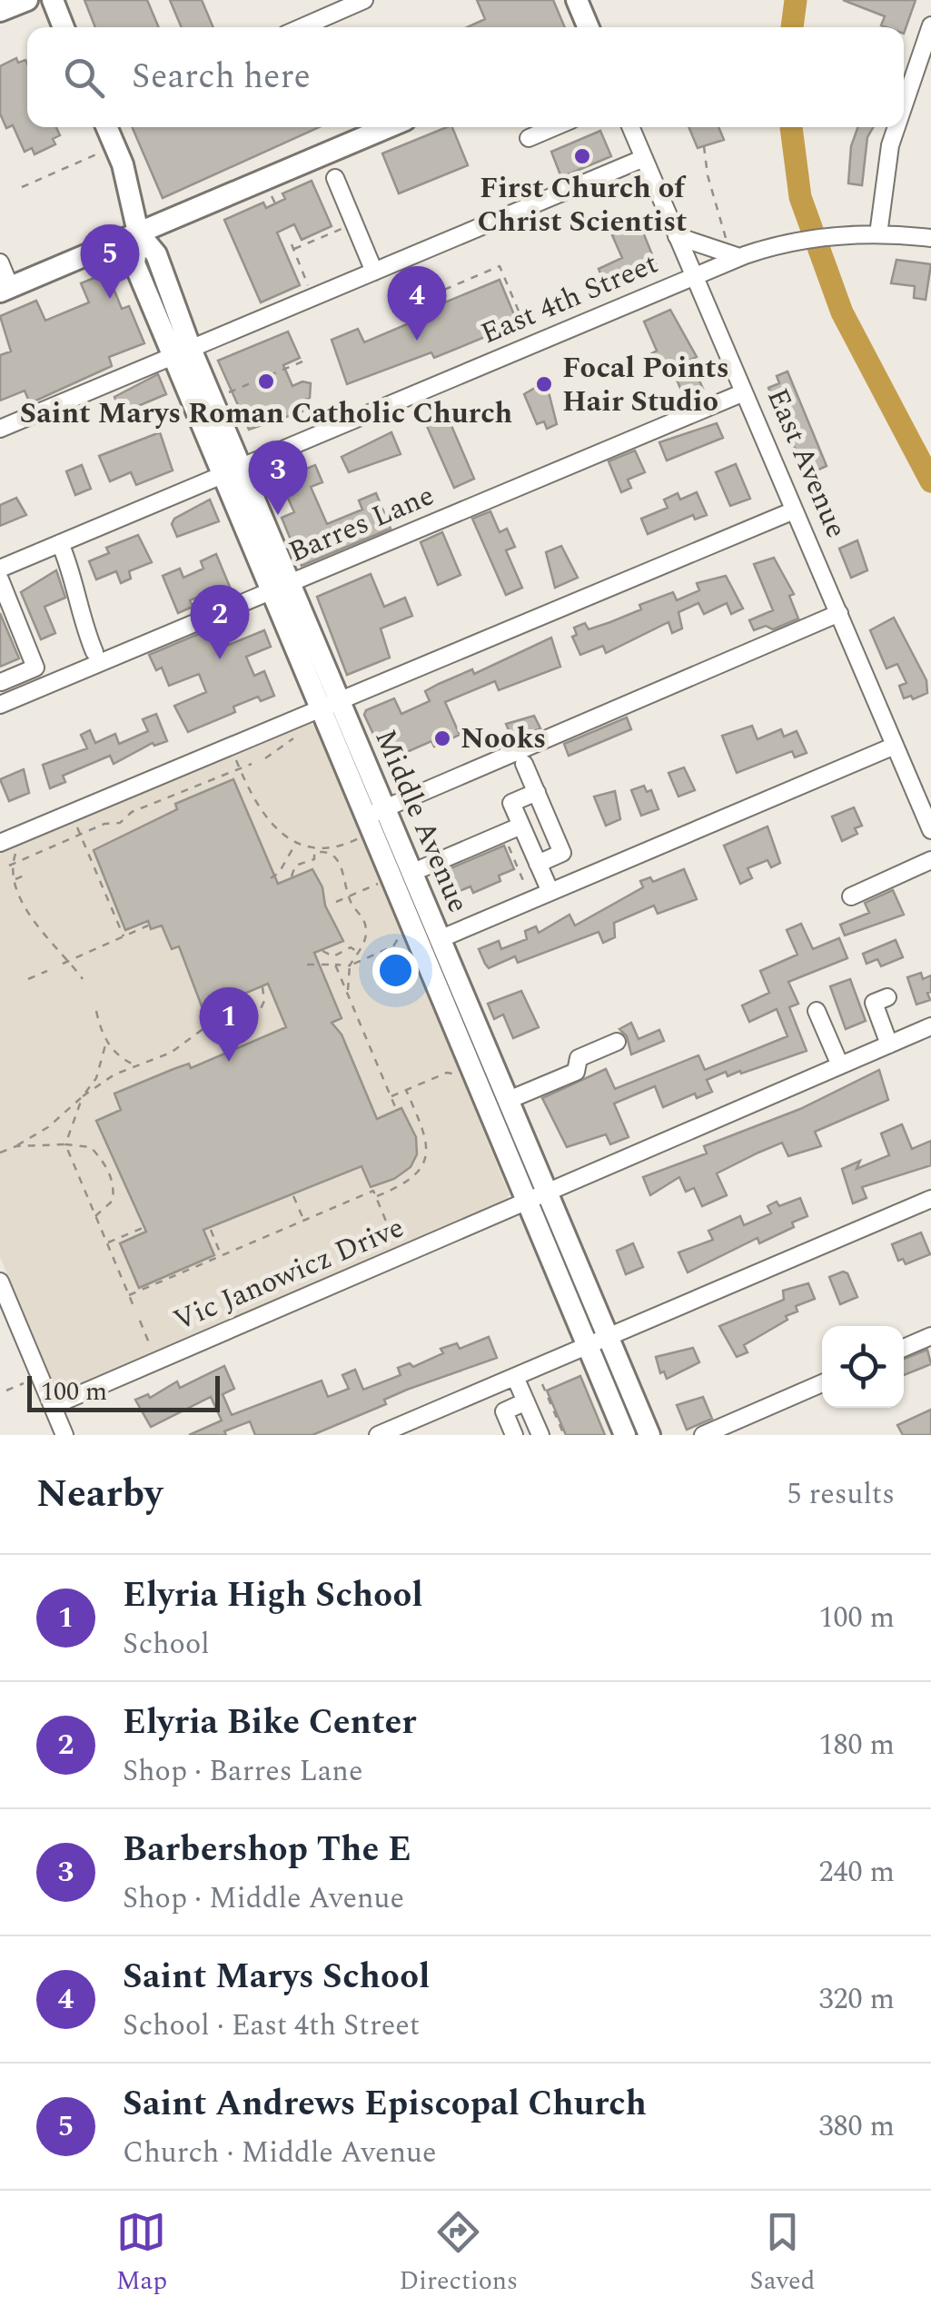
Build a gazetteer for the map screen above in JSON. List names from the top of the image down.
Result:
{
  "streets": {
    "main road": ["Middle Avenue"],
    "street": [
      "East 4th Street",
      "East Avenue",
      "Barres Lane",
      "Vic Janowicz Drive"
    ]
  },
  "crossings": [
    ["East 4th Street", "East Avenue"],
    ["East 4th Street", "Middle Avenue"],
    ["East Avenue", "Barres Lane"],
    ["Barres Lane", "Middle Avenue"],
    ["Middle Avenue", "Vic Janowicz Drive"]
  ],
  "places": [
    "First Church of Christ Scientist",
    "Saint Marys Roman Catholic Church",
    "Focal Points Hair Studio",
    "Nooks"
  ],
  "scale_bar": "100 m",
  "page": {
    "search": "Search here",
    "pins": [
      "5",
      "4",
      "3",
      "2",
      "1"
    ],
    "scale": "100 m",
    "heading": ["Nearby", "5 results"],
    "list": [
      {
        "mark": "1",
        "name": "Elyria High School",
        "note": "School",
        "value": "100 m"
      },
      {
        "mark": "2",
        "name": "Elyria Bike Center",
        "note": "Shop · Barres Lane",
        "value": "180 m"
      },
      {
        "mark": "3",
        "name": "Barbershop The E",
        "note": "Shop · Middle Avenue",
        "value": "240 m"
      },
      {
        "mark": "4",
        "name": "Saint Marys School",
        "note": "School · East 4th Street",
        "value": "320 m"
      },
      {
        "mark": "5",
        "name": "Saint Andrews Episcopal Church",
        "note": "Church · Middle Avenue",
        "value": "380 m"
      }
    ],
    "nav": ["Map", "Directions", "Saved"]
  }
}
